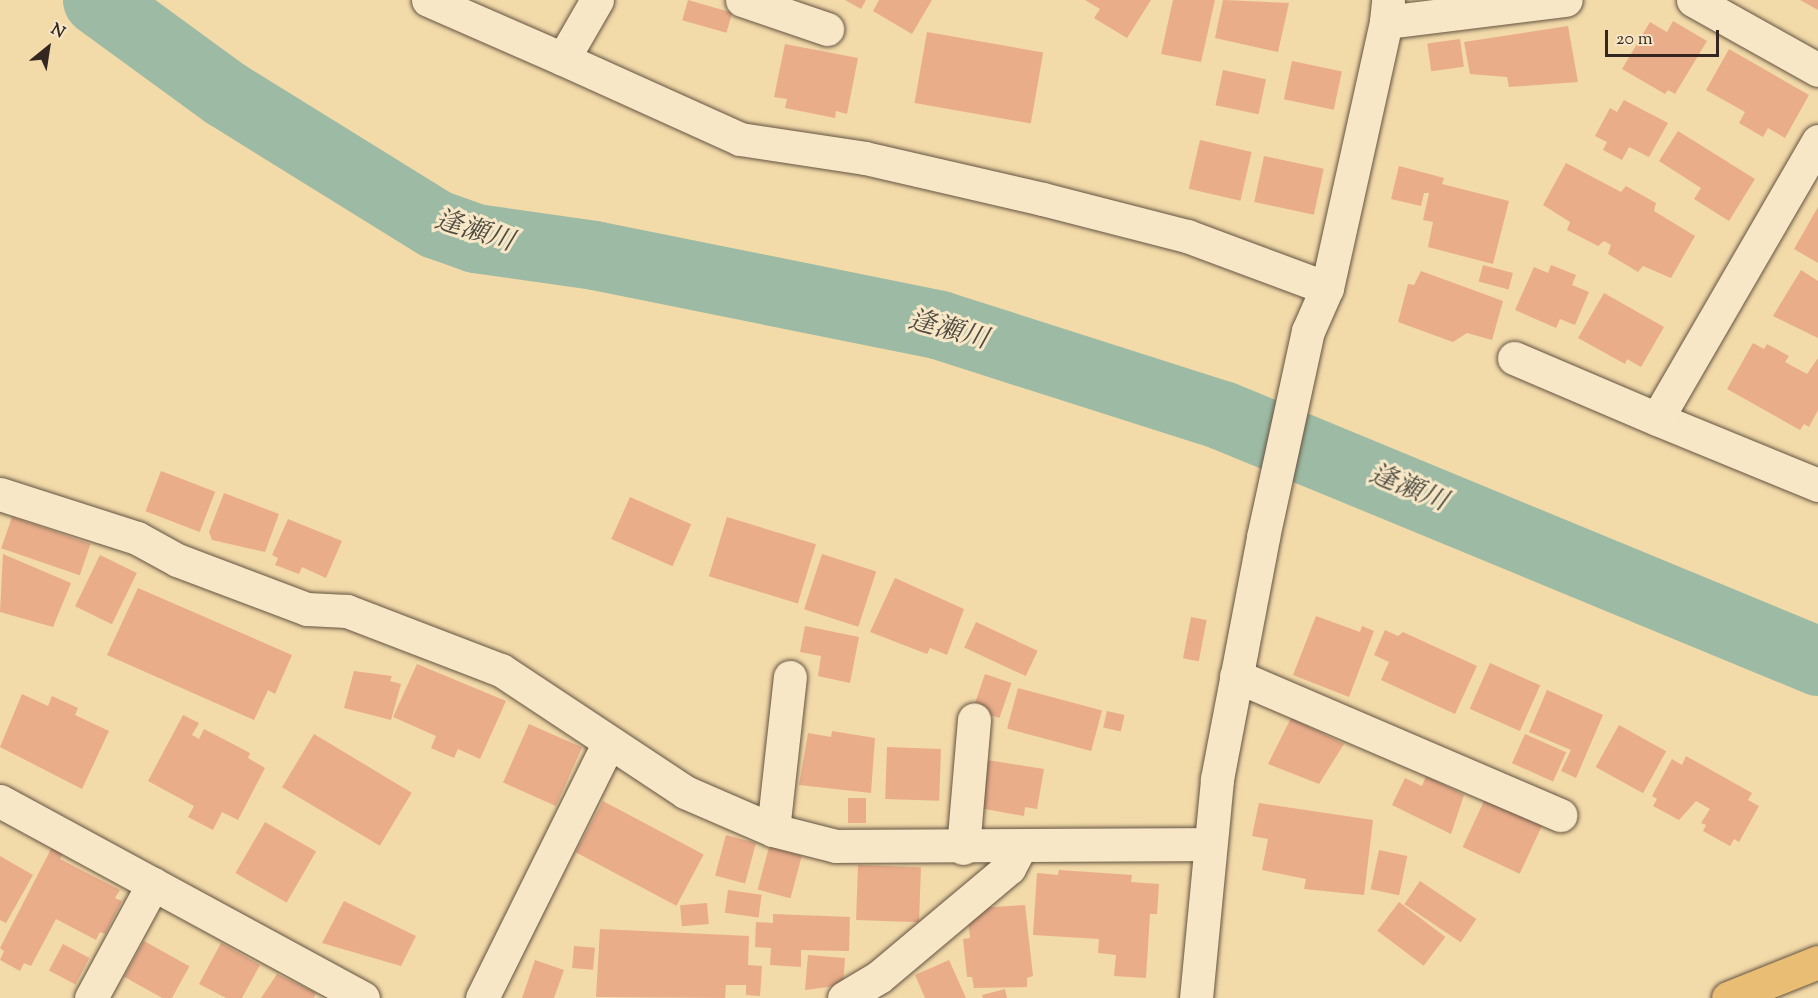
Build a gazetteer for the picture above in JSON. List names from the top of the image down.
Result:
{
  "water": ["逢瀬川"],
  "scale_bar": "20 m",
  "north": "top right"
}
